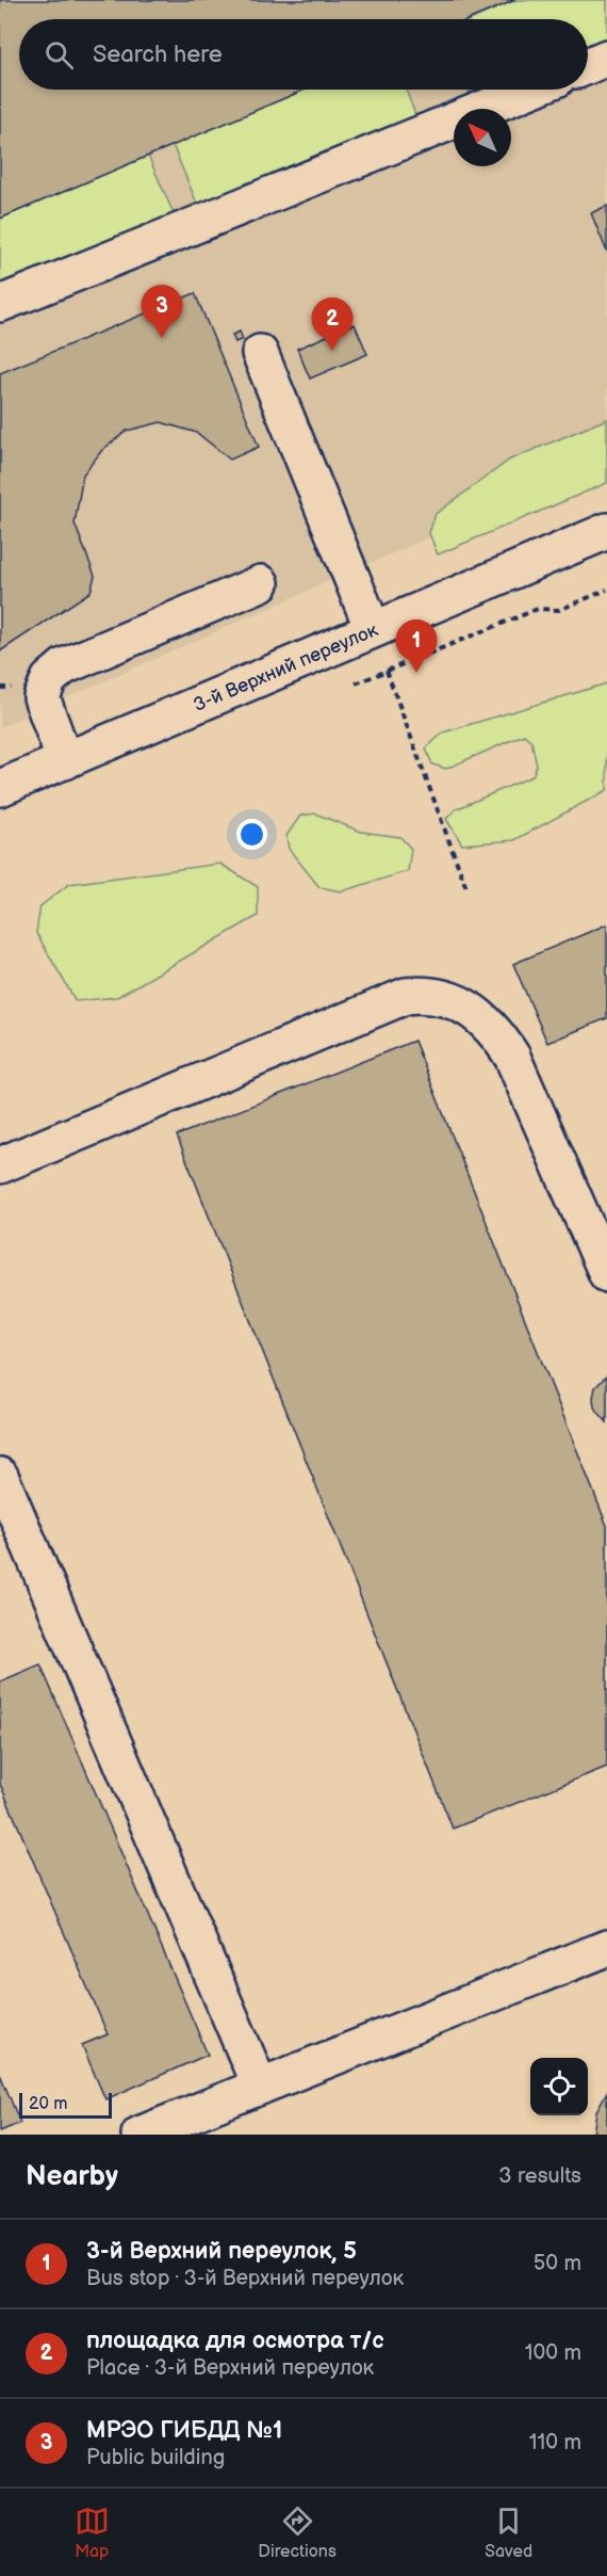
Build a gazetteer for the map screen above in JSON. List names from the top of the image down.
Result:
{
  "streets": {
    "street": ["3-й Верхний переулок"]
  },
  "scale_bar": "20 m",
  "north": "top left",
  "page": {
    "search": "Search here",
    "pins": ["3", "2", "1"],
    "scale": "20 m",
    "heading": ["Nearby", "3 results"],
    "list": [
      {
        "mark": "1",
        "name": "3-й Верхний переулок, 5",
        "note": "Bus stop · 3-й Верхний переулок",
        "value": "50 m"
      },
      {
        "mark": "2",
        "name": "площадка для осмотра т/с",
        "note": "Place · 3-й Верхний переулок",
        "value": "100 m"
      },
      {
        "mark": "3",
        "name": "МРЭО ГИБДД №1",
        "note": "Public building",
        "value": "110 m"
      }
    ],
    "nav": ["Map", "Directions", "Saved"]
  }
}
